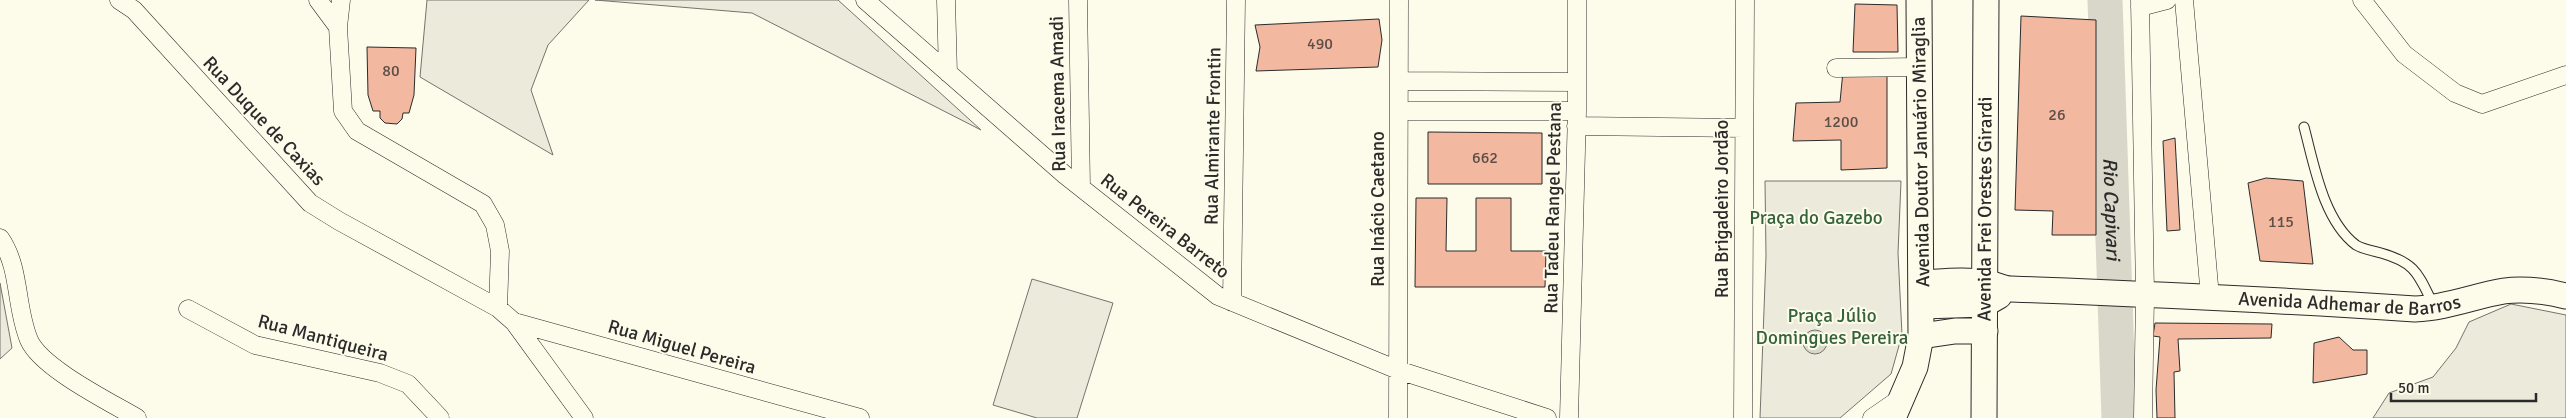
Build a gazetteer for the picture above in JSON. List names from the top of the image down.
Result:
{
  "streets": {
    "main road": ["Avenida Doutor Januário Miraglia", "Avenida Frei Orestes Girardi", "Avenida Adhemar de Barros"],
    "street": [
      "Rua Iracema Amadi",
      "Rua Duque de Caxias",
      "Rua Almirante Frontin",
      "Rua Tadeu Rangel Pestana",
      "Rua Inácio Caetano",
      "Rua Brigadeiro Jordão",
      "Rua Pereira Barreto",
      "Rua Mantiqueira",
      "Rua Miguel Pereira"
    ]
  },
  "crossings": [
    ["Rua Iracema Amadi", "Rua Pereira Barreto"],
    ["Rua Duque de Caxias", "Rua Miguel Pereira"],
    ["Rua Almirante Frontin", "Rua Pereira Barreto"],
    ["Avenida Doutor Januário Miraglia", "Avenida Adhemar de Barros"],
    ["Rua Inácio Caetano", "Rua Pereira Barreto"],
    ["Avenida Frei Orestes Girardi", "Avenida Adhemar de Barros"]
  ],
  "water": ["Rio Capivari"],
  "parks": ["Praça do Gazebo", "Praça Júlio Domingues Pereira"],
  "house_numbers": [
    "490",
    "80",
    "26",
    "1200",
    "662",
    "115"
  ],
  "scale_bar": "50 m"
}
